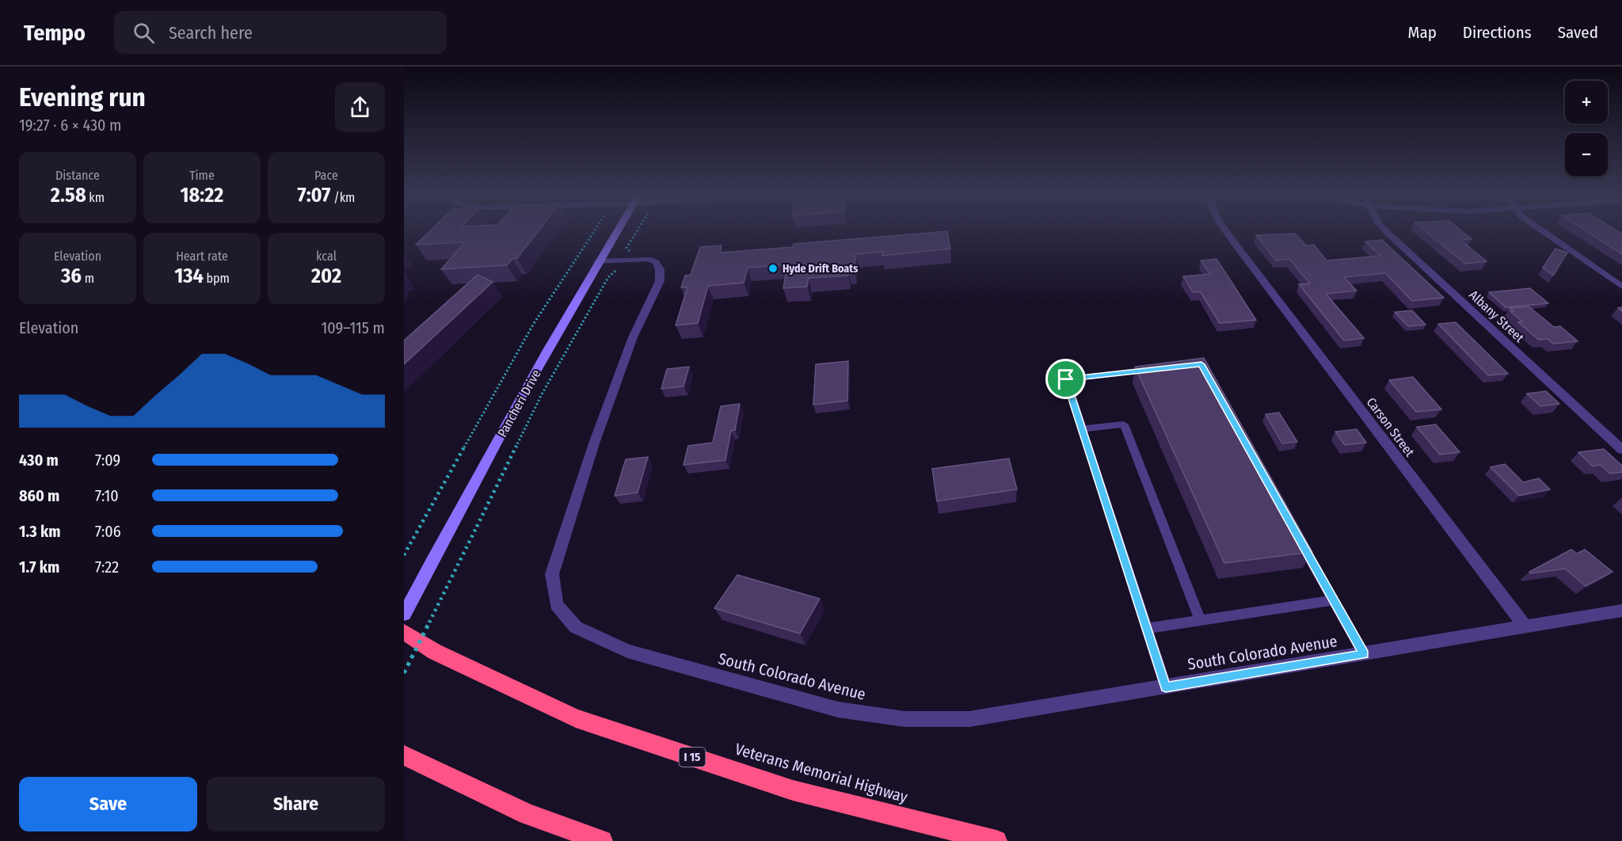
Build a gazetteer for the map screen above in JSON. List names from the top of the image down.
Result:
{
  "streets": {
    "highway": ["I 15", "Veterans Memorial Highway"],
    "main road": ["Pancheri Drive"],
    "street": ["Albany Street", "Carson Street", "South Colorado Avenue"]
  },
  "crossings": [
    ["Pancheri Drive", "South Colorado Avenue"],
    ["Carson Street", "South Colorado Avenue"]
  ],
  "places": ["Hyde Drift Boats"],
  "page": {
    "header": "Tempo",
    "search": "Search here",
    "nav": ["Map", "Directions", "Saved"],
    "heading": ["Evening run", "19:27 · 6 × 430 m"],
    "map_buttons": ["+", "−"],
    "stats": [
      ["Distance", "2.58 km"],
      ["Time", "18:22"],
      ["Pace", "7:07 /km"],
      ["Elevation", "36 m"],
      ["Heart rate", "134 bpm"],
      ["kcal", "202"]
    ],
    "chart": ["Elevation", "109–115 m"],
    "list": [
      {
        "name": "430 m",
        "note": "7:09"
      },
      {
        "name": "860 m",
        "note": "7:10"
      },
      {
        "name": "1.3 km",
        "note": "7:06"
      },
      {
        "name": "1.7 km",
        "note": "7:22"
      }
    ],
    "buttons": ["Save", "Share"]
  }
}
